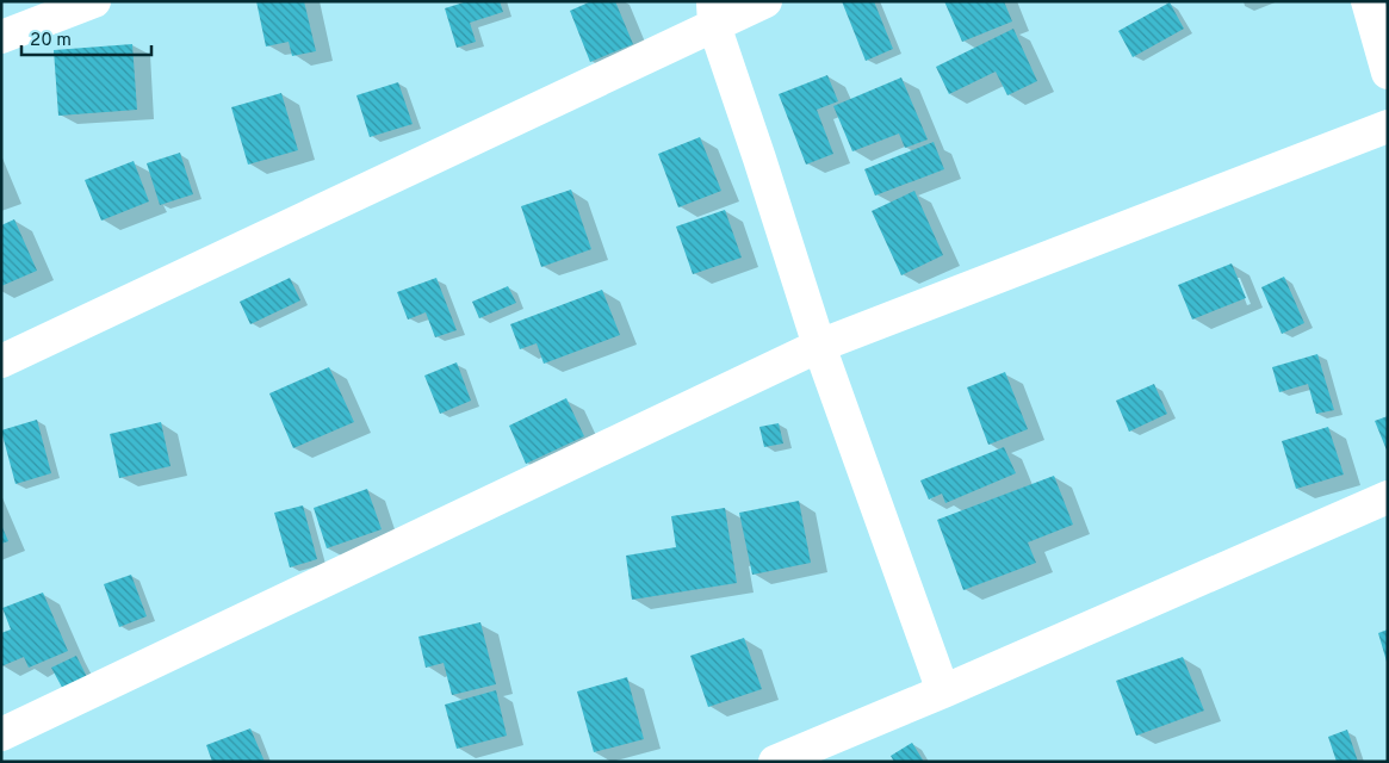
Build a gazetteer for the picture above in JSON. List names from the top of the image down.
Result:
{
  "scale_bar": "20 m"
}
